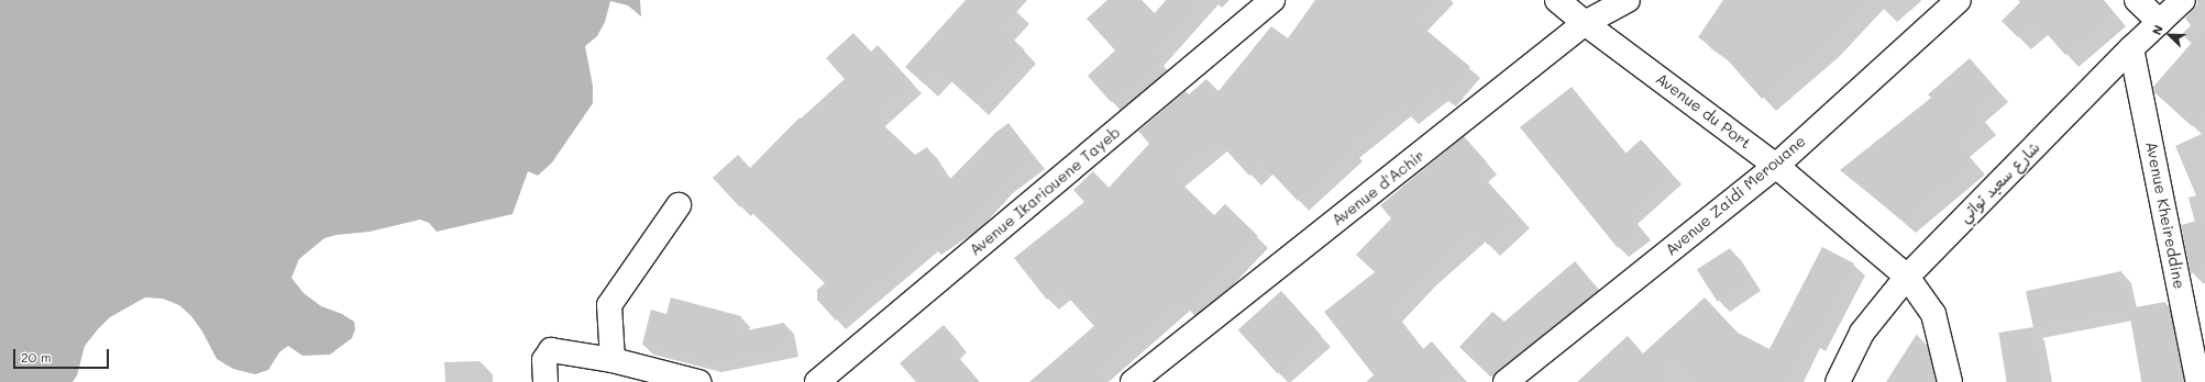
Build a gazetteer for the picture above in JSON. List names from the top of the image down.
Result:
{
  "streets": {
    "street": [
      "Avenue du Port",
      "شارع سعيد تواتي",
      "Avenue d'Achir",
      "Avenue Ikariouene Tayeb",
      "Avenue Zaidi Merouane",
      "Avenue Kheireddine"
    ]
  },
  "crossings": [
    ["Avenue du Port", "شارع سعيد تواتي"],
    ["Avenue du Port", "Avenue d'Achir"],
    ["Avenue du Port", "Avenue Zaidi Merouane"],
    ["شارع سعيد تواتي", "Avenue Kheireddine"]
  ],
  "scale_bar": "20 m",
  "north": "top left"
}
